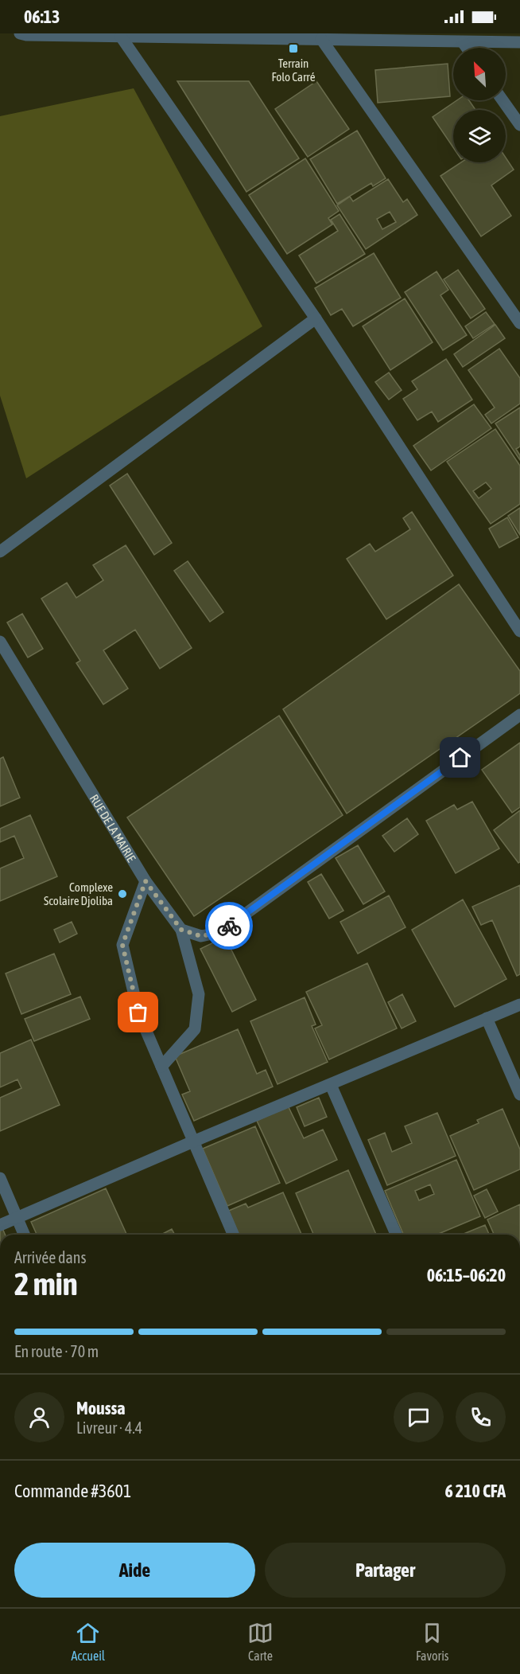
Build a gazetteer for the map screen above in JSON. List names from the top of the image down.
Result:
{
  "streets": {
    "street": ["RUE DE LA MAIRIE"]
  },
  "places": {
    "transit": ["Terrain Folo Carré"],
    "other": ["Complexe Scolaire Djoliba"]
  },
  "north": "top left",
  "page": {
    "status": "06:13",
    "heading": ["2 min", "Arrivée dans", "06:15–06:20"],
    "panel": [
      "Moussa",
      "Livreur · 4.4",
      "Commande #3601",
      "6 210 CFA"
    ],
    "bar": "En route · 70 m",
    "buttons": ["Aide", "Partager"],
    "tabs": ["Accueil", "Carte", "Favoris"]
  }
}
